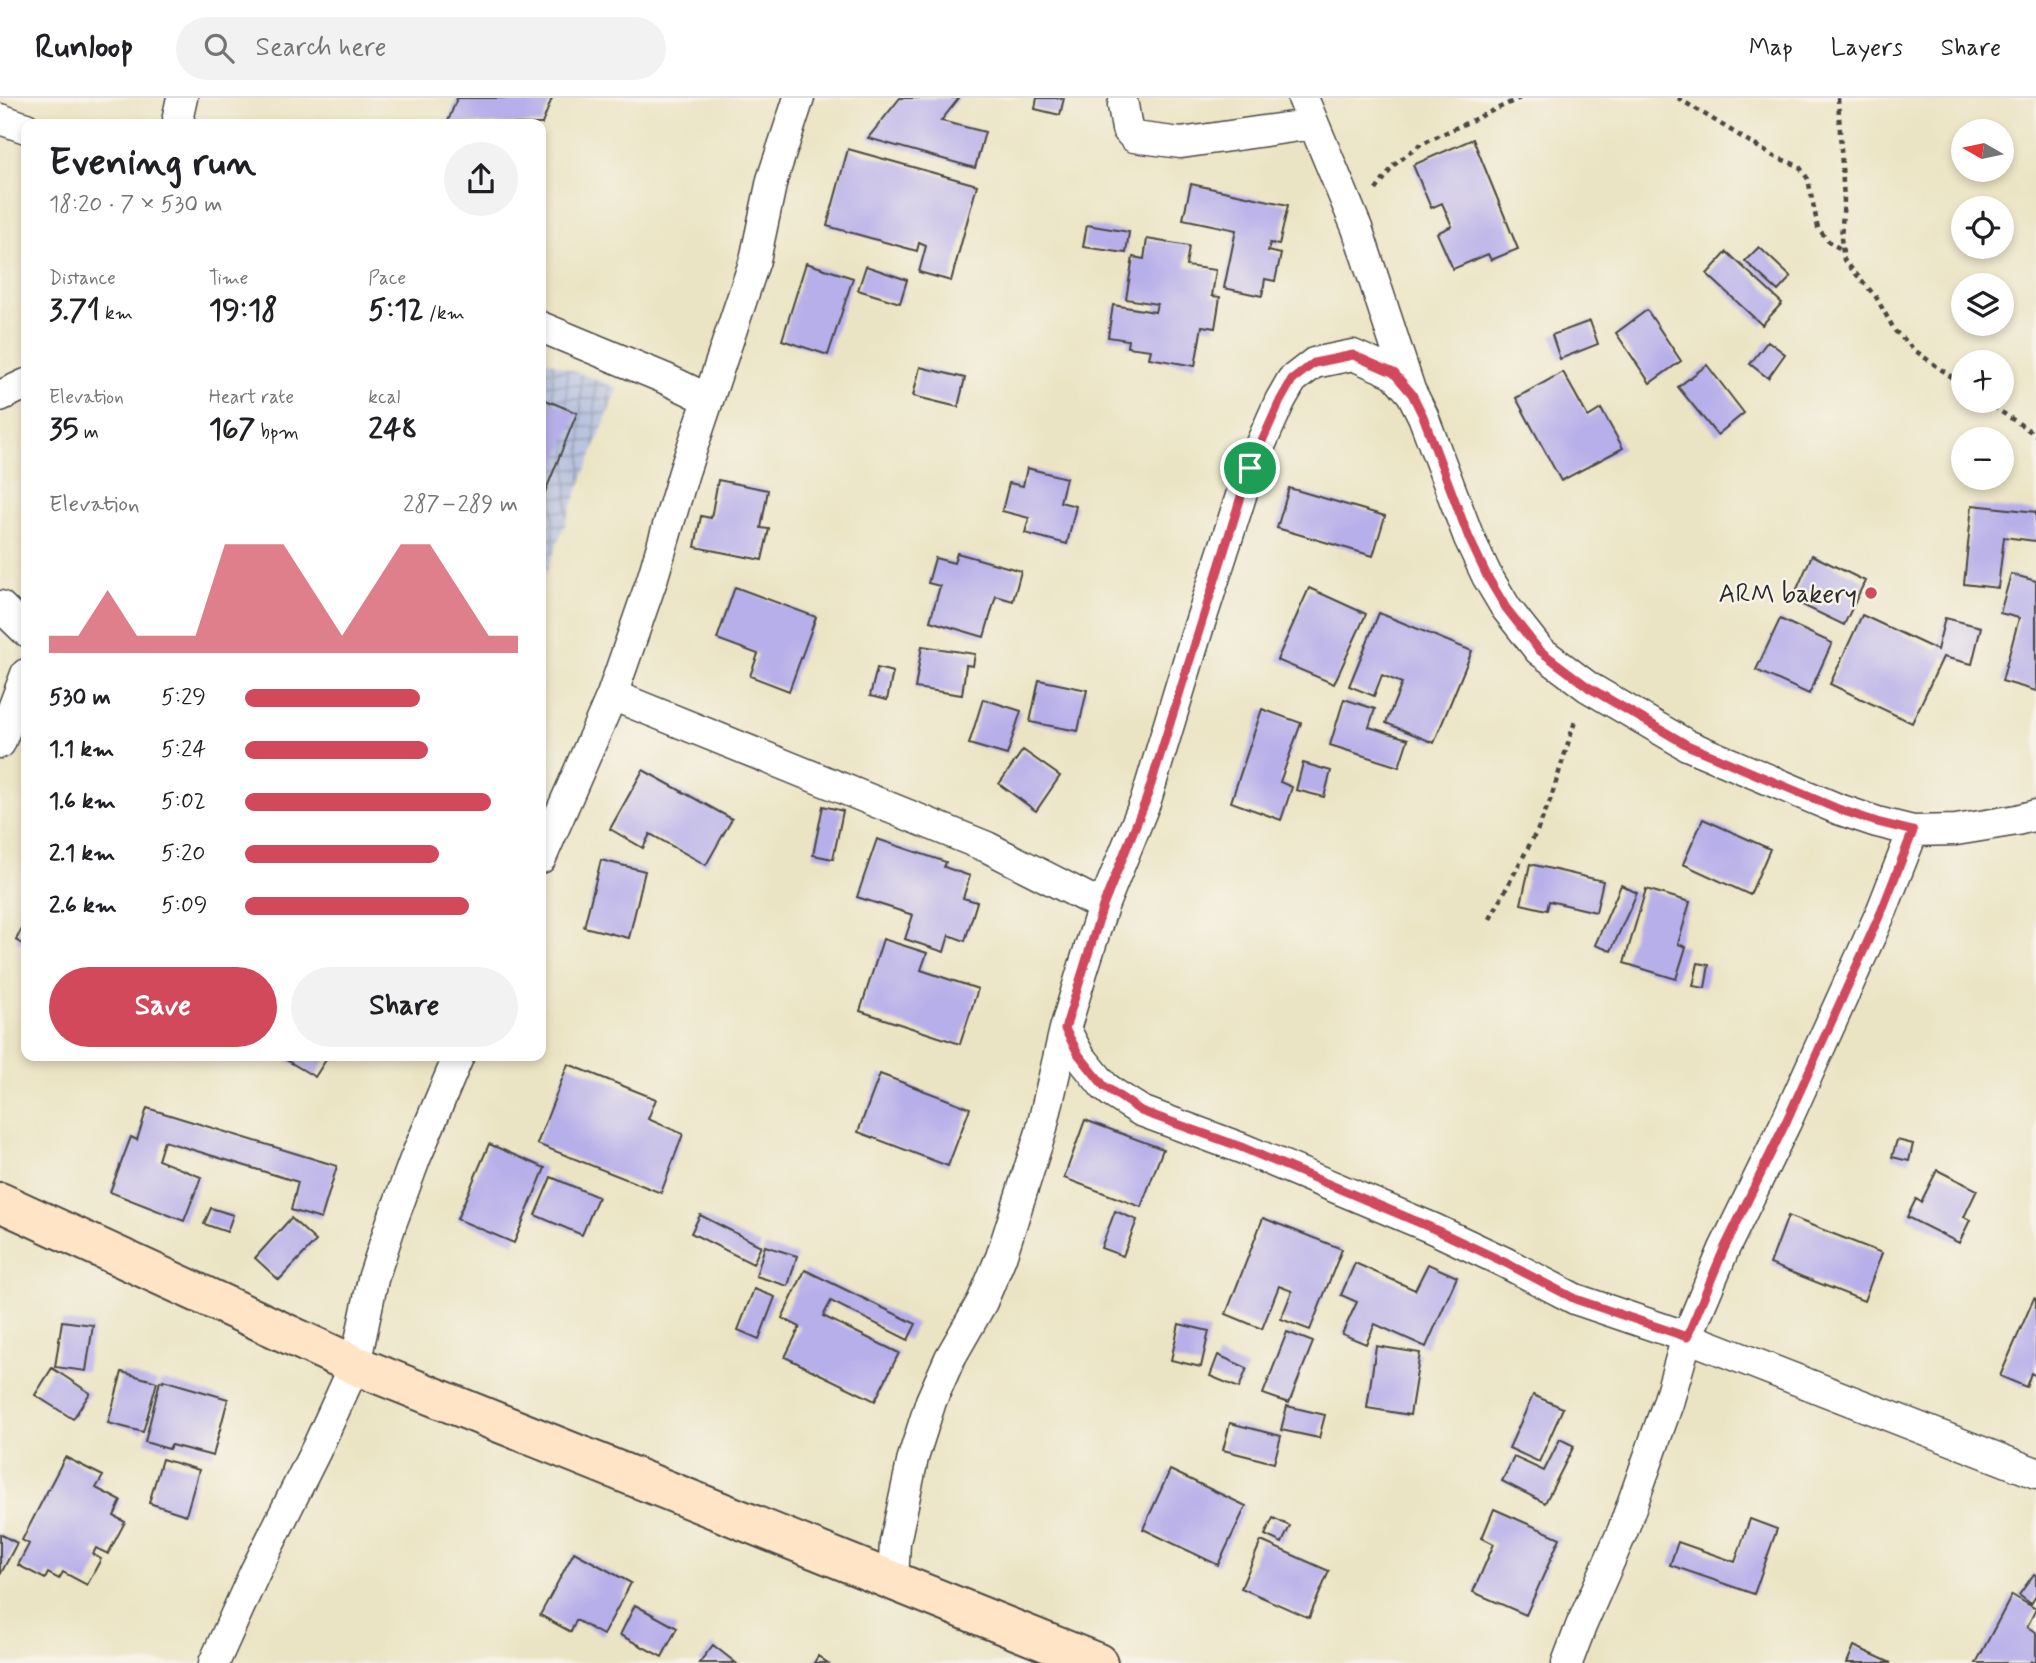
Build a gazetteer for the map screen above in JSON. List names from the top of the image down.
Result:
{
  "places": ["ARM bakery"],
  "north": "left",
  "page": {
    "header": "Runloop",
    "search": "Search here",
    "nav": ["Map", "Layers", "Share"],
    "map_buttons": ["+", "−"],
    "heading": ["Evening run", "18:20 · 7 × 530 m"],
    "stats": [
      ["Distance", "3.71 km"],
      ["Time", "19:18"],
      ["Pace", "5:12 /km"],
      ["Elevation", "35 m"],
      ["Heart rate", "167 bpm"],
      ["kcal", "248"]
    ],
    "chart": ["Elevation", "287–289 m"],
    "list": [
      {
        "name": "530 m",
        "note": "5:29"
      },
      {
        "name": "1.1 km",
        "note": "5:24"
      },
      {
        "name": "1.6 km",
        "note": "5:02"
      },
      {
        "name": "2.1 km",
        "note": "5:20"
      },
      {
        "name": "2.6 km",
        "note": "5:09"
      }
    ],
    "buttons": ["Save", "Share"]
  }
}
